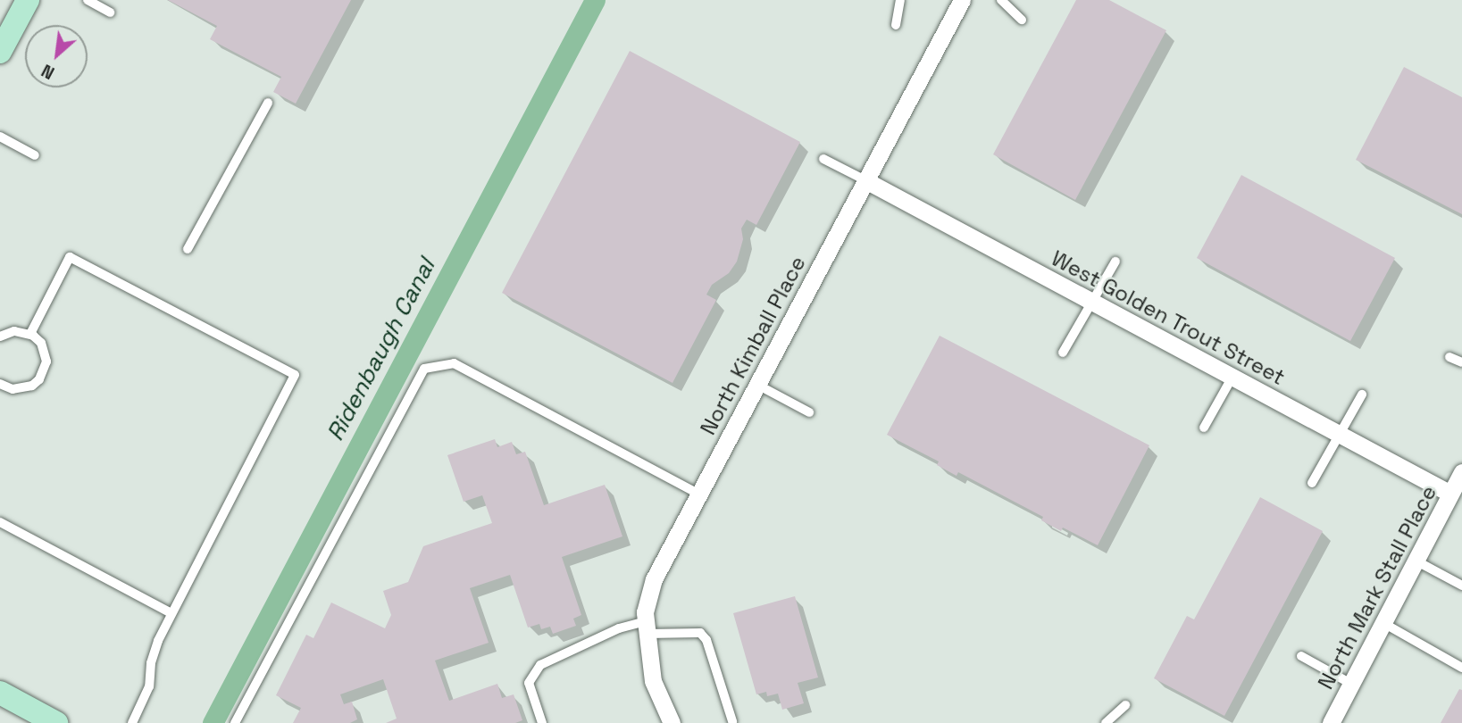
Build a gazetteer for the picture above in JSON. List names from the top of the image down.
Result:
{
  "streets": {
    "street": ["West Golden Trout Street", "North Kimball Place", "North Mark Stall Place"]
  },
  "crossings": [
    ["West Golden Trout Street", "North Kimball Place"],
    ["West Golden Trout Street", "North Mark Stall Place"]
  ],
  "water": ["Ridenbaugh Canal"],
  "north": "bottom left"
}
